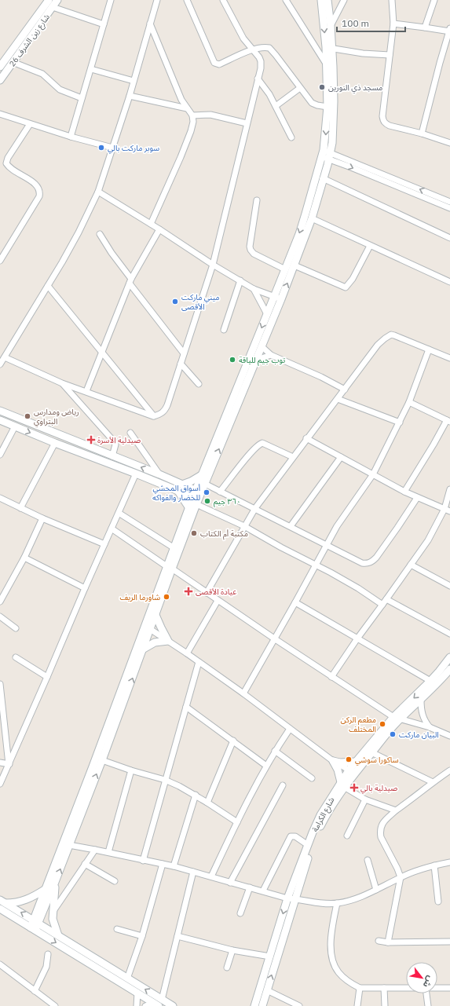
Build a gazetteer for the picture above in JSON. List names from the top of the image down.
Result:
{
  "streets": {
    "street": ["شارع زين الشرف 26", "شارع الكرامة"]
  },
  "places": {
    "other": [
      "مسجد ذي النورين",
      "سوبر ماركت بالي",
      "ميني ماركت الأقصى",
      "توب جيم للياقة",
      "رياض ومدارس البتراوي",
      "أسواق المحشي للخضار والفواكه",
      "٣٦٠ جيم",
      "مكتبة أم الكتاب",
      "شاورما الريف",
      "مطعم الركن المختلف",
      "البيان ماركت",
      "ساكورا سوشي"
    ],
    "health": ["صيدلية الأسرة", "عيادة الأقصى", "صيدلية بالي"]
  },
  "scale_bar": "100 m",
  "north": "bottom right"
}
